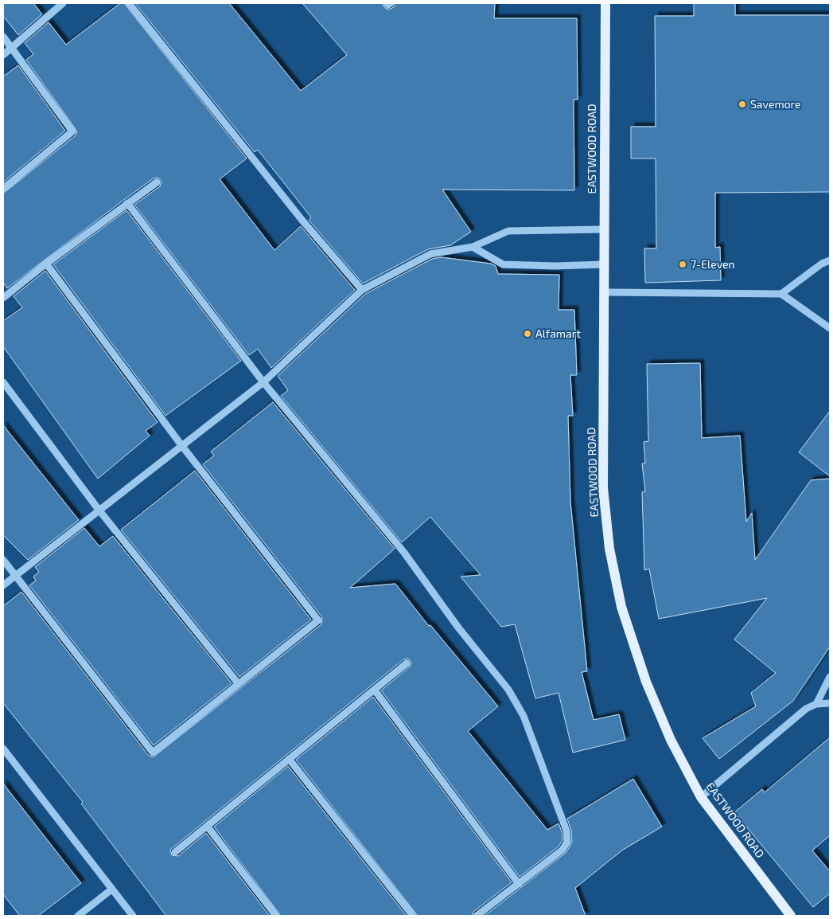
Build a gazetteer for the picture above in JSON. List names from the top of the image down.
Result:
{
  "streets": {
    "main road": ["EASTWOOD ROAD"]
  },
  "places": ["Savemore", "7-Eleven", "Alfamart"]
}
